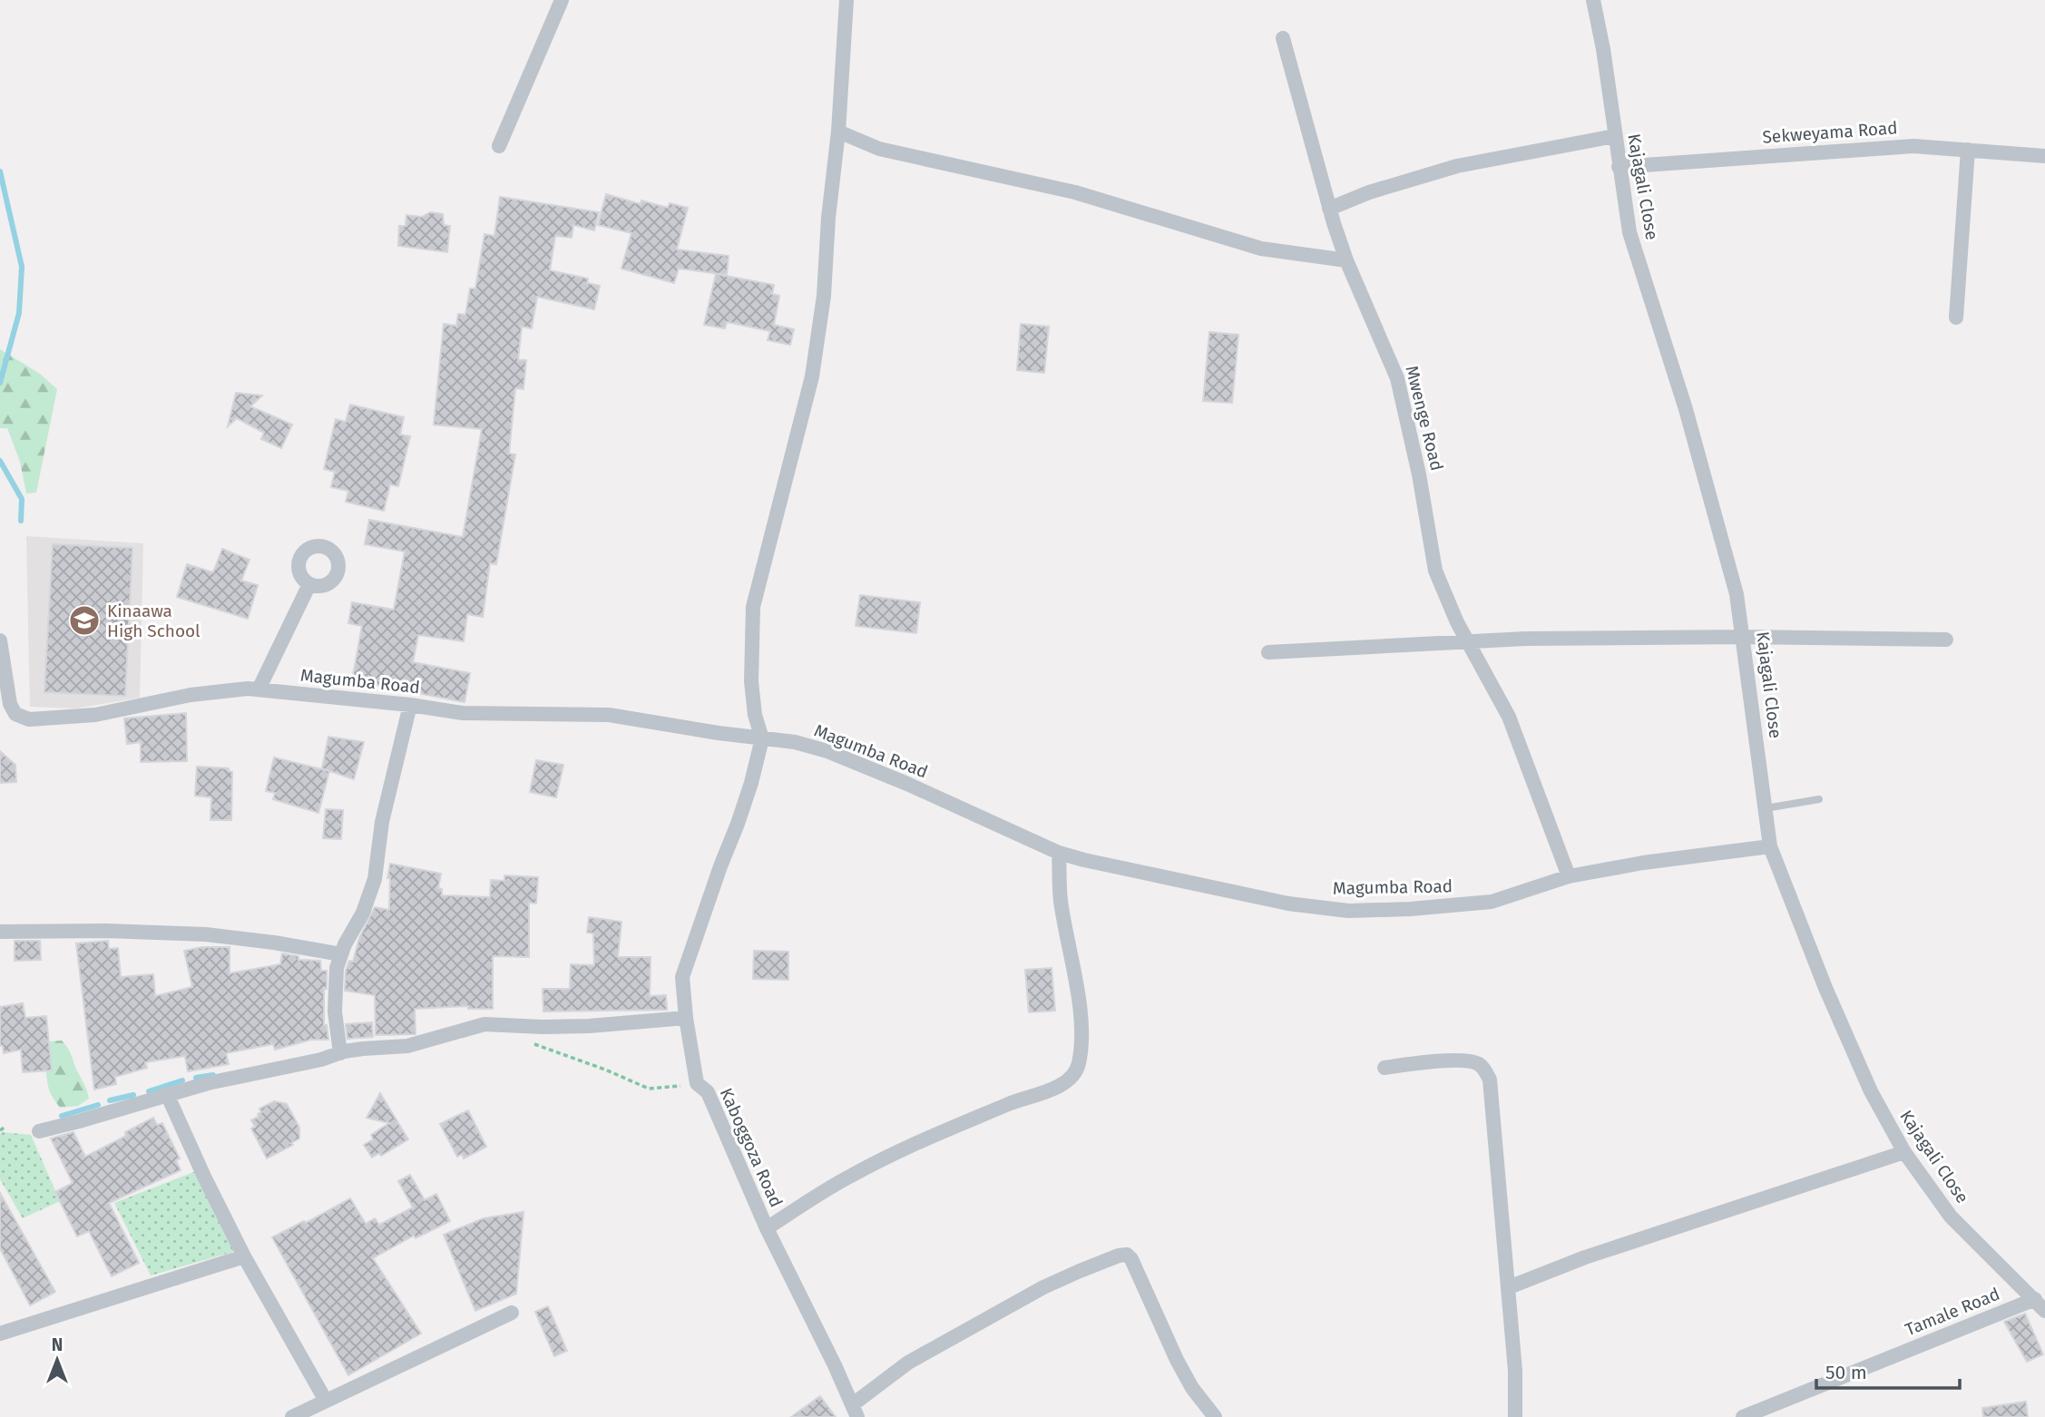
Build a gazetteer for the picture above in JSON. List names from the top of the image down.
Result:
{
  "streets": {
    "street": [
      "Sekweyama Road",
      "Kajagali Close",
      "Mwenge Road",
      "Magumba Road",
      "Kaboggoza Road",
      "Tamale Road"
    ]
  },
  "crossings": [
    ["Sekweyama Road", "Kajagali Close"],
    ["Kajagali Close", "Magumba Road"],
    ["Kajagali Close", "Tamale Road"],
    ["Mwenge Road", "Magumba Road"],
    ["Magumba Road", "Kaboggoza Road"]
  ],
  "places": {
    "school or university": ["Kinaawa High School"]
  },
  "scale_bar": "50 m",
  "north": "top"
}
